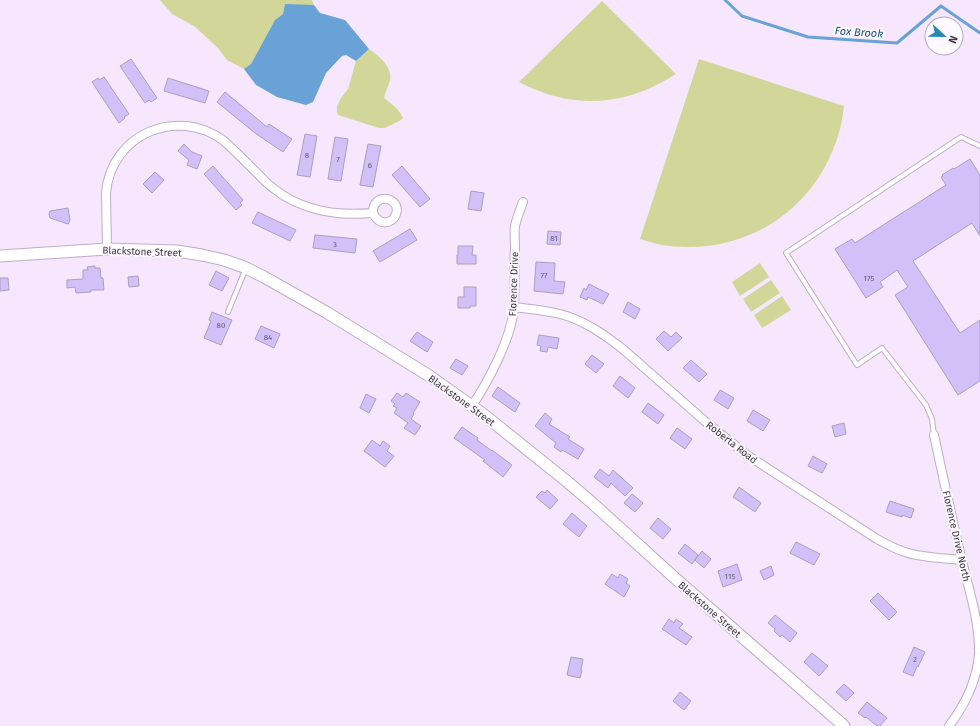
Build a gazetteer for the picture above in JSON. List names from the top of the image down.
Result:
{
  "streets": {
    "main road": ["Blackstone Street"],
    "street": ["Florence Drive", "Roberta Road", "Florence Drive North"]
  },
  "crossings": [
    ["Blackstone Street", "Florence Drive"],
    ["Florence Drive", "Roberta Road"],
    ["Roberta Road", "Florence Drive North"]
  ],
  "water": ["Fox Brook"],
  "house_numbers": [
    "8",
    "7",
    "6",
    "81",
    "3",
    "77",
    "175",
    "80",
    "84",
    "115",
    "2"
  ],
  "north": "right"
}
